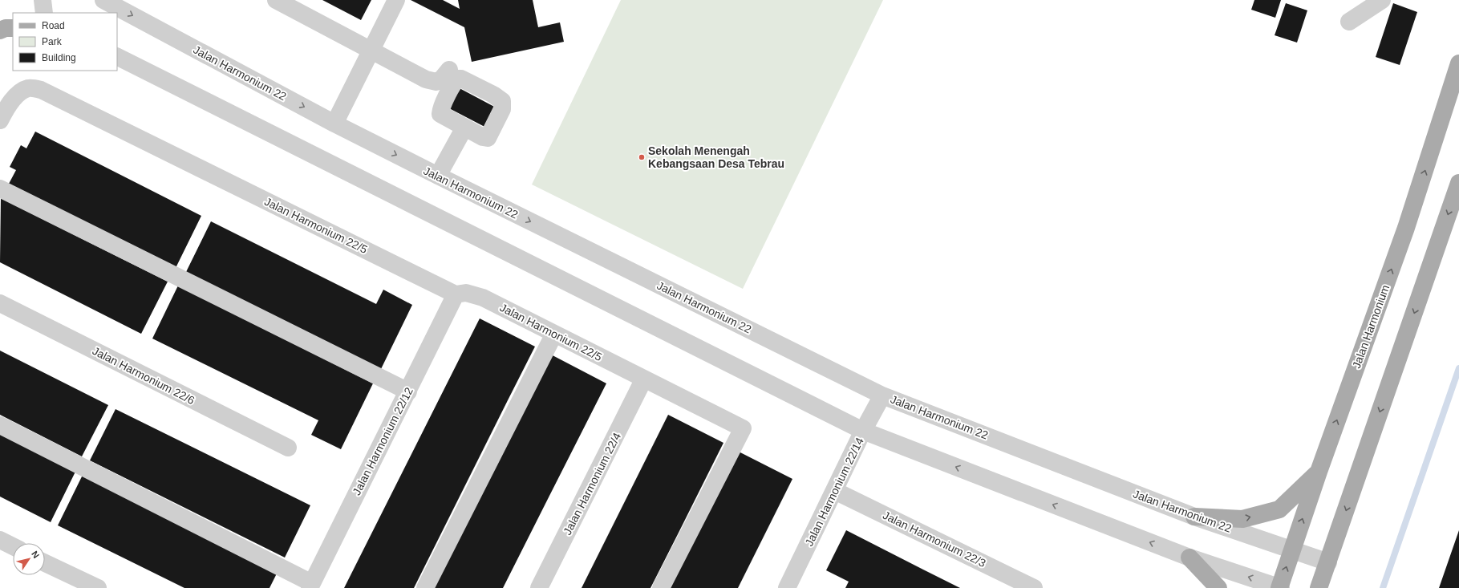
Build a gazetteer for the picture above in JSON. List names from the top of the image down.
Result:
{
  "streets": {
    "main road": ["Jalan Harmonium"],
    "street": [
      "Jalan Harmonium 22",
      "Jalan Harmonium 22/5",
      "Jalan Harmonium 22/6",
      "Jalan Harmonium 22/12",
      "Jalan Harmonium 22/4",
      "Jalan Harmonium 22/14",
      "Jalan Harmonium 22/3"
    ]
  },
  "crossings": [
    ["Jalan Harmonium 22", "Jalan Harmonium"],
    ["Jalan Harmonium 22", "Jalan Harmonium 22/14"],
    ["Jalan Harmonium 22/5", "Jalan Harmonium 22/12"],
    ["Jalan Harmonium 22/5", "Jalan Harmonium 22/4"],
    ["Jalan Harmonium 22/14", "Jalan Harmonium 22/3"]
  ],
  "places": ["Sekolah Menengah Kebangsaan Desa Tebrau"],
  "legend": ["Road", "Park", "Building"],
  "north": "top right"
}
